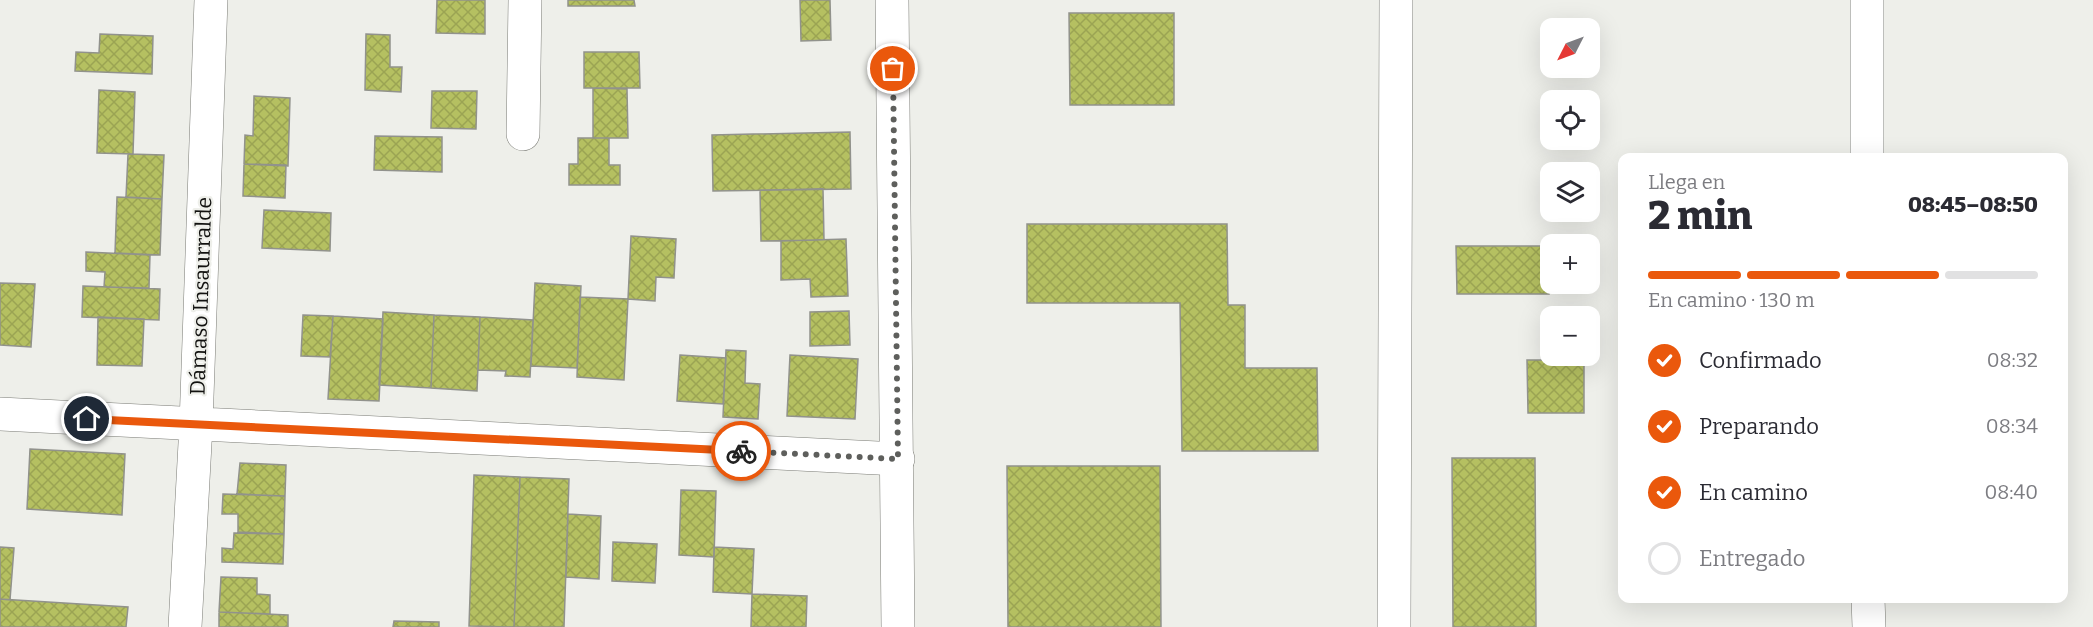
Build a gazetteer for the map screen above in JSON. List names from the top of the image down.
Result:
{
  "streets": {
    "street": ["Dámaso Insaurralde"]
  },
  "north": "bottom left",
  "page": {
    "map_buttons": ["+", "−"],
    "heading": ["2 min", "Llega en", "08:45–08:50"],
    "bar": "En camino · 130 m",
    "list": [
      ["Confirmado", "08:32"],
      ["Preparando", "08:34"],
      ["En camino", "08:40"],
      "Entregado"
    ]
  }
}
